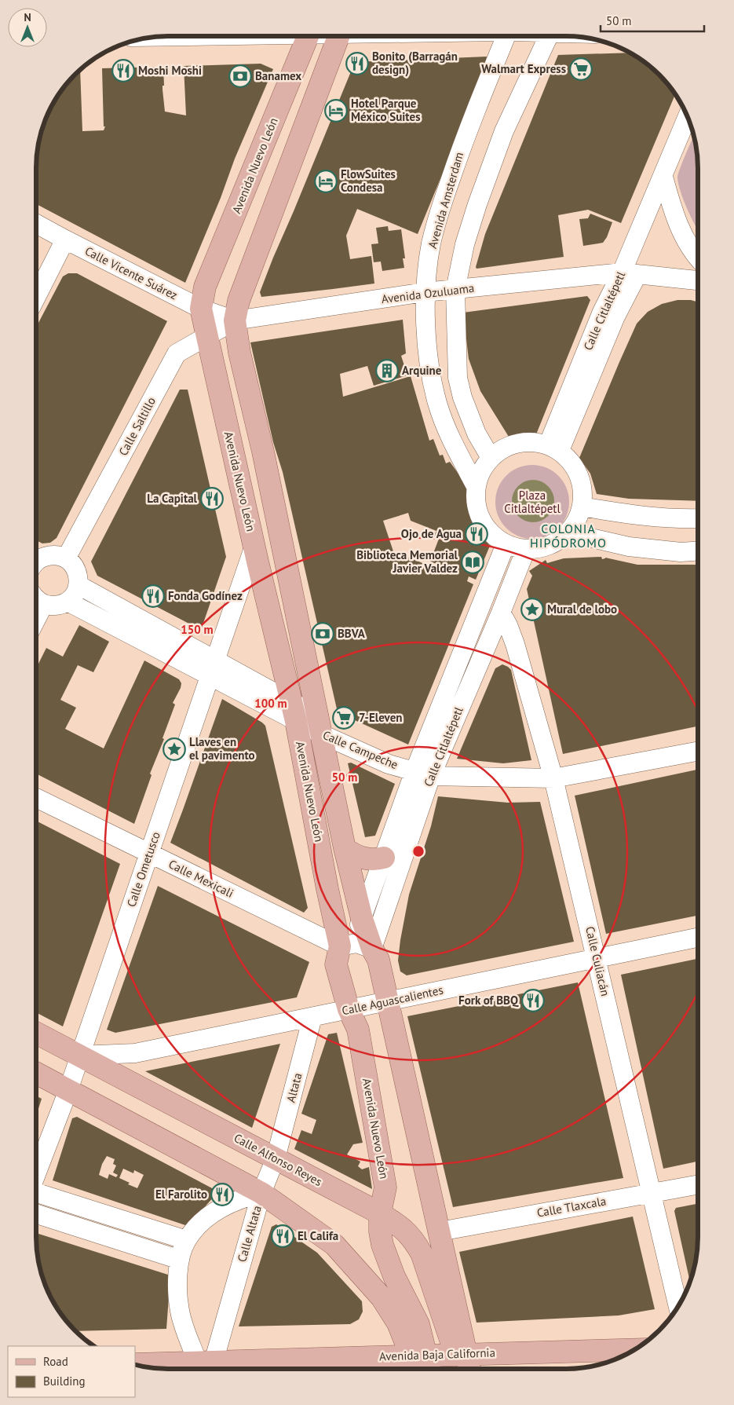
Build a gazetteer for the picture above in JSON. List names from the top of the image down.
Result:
{
  "streets": {
    "main road": ["Avenida Nuevo León", "Calle Alfonso Reyes", "Avenida Baja California"],
    "street": [
      "Avenida Amsterdam",
      "Calle Vicente Suárez",
      "Avenida Ozuluama",
      "Calle Citlaltépetl",
      "Calle Saltillo",
      "Calle Campeche",
      "Calle Ometusco",
      "Calle Mexicali",
      "Calle Culiacán",
      "Calle Aguascalientes",
      "Altata",
      "Calle Tlaxcala",
      "Calle Altata"
    ]
  },
  "crossings": [
    ["Avenida Nuevo León", "Calle Vicente Suárez"],
    ["Avenida Nuevo León", "Avenida Ozuluama"],
    ["Avenida Nuevo León", "Calle Citlaltépetl"],
    ["Avenida Nuevo León", "Calle Saltillo"],
    ["Avenida Nuevo León", "Calle Campeche"],
    ["Avenida Nuevo León", "Calle Ometusco"],
    ["Avenida Nuevo León", "Calle Mexicali"],
    ["Avenida Nuevo León", "Calle Aguascalientes"],
    ["Avenida Nuevo León", "Calle Alfonso Reyes"],
    ["Avenida Nuevo León", "Calle Tlaxcala"],
    ["Avenida Nuevo León", "Avenida Baja California"],
    ["Avenida Amsterdam", "Avenida Ozuluama"],
    ["Avenida Amsterdam", "Calle Citlaltépetl"],
    ["Calle Vicente Suárez", "Avenida Ozuluama"],
    ["Calle Vicente Suárez", "Calle Saltillo"],
    ["Avenida Ozuluama", "Calle Citlaltépetl"],
    ["Avenida Ozuluama", "Calle Saltillo"],
    ["Calle Citlaltépetl", "Calle Campeche"],
    ["Calle Citlaltépetl", "Calle Culiacán"],
    ["Calle Campeche", "Calle Ometusco"],
    ["Calle Campeche", "Calle Culiacán"],
    ["Calle Ometusco", "Calle Mexicali"],
    ["Calle Ometusco", "Calle Aguascalientes"],
    ["Calle Ometusco", "Calle Alfonso Reyes"],
    ["Calle Culiacán", "Calle Aguascalientes"],
    ["Calle Culiacán", "Calle Tlaxcala"],
    ["Calle Aguascalientes", "Altata"],
    ["Calle Aguascalientes", "Calle Alfonso Reyes"],
    ["Altata", "Calle Alfonso Reyes"],
    ["Altata", "Calle Altata"],
    ["Calle Alfonso Reyes", "Avenida Baja California"],
    ["Calle Altata", "Avenida Baja California"]
  ],
  "districts": ["COLONIA HIPÓDROMO"],
  "parks": ["Plaza Citlaltépetl"],
  "places": {
    "restaurant": [
      "Bonito (Barragán design)",
      "Moshi Moshi",
      "La Capital",
      "Ojo de Agua",
      "Fonda Godínez",
      "Fork of BBQ",
      "El Farolito",
      "El Califa"
    ],
    "supermarket": ["Walmart Express", "7-Eleven"],
    "bank": ["Banamex", "BBVA"],
    "hotel": ["Hotel Parque México Suites", "FlowSuites Condesa"],
    "building": ["Arquine"],
    "library": ["Biblioteca Memorial Javier Valdez"],
    "place": ["Mural de lobo", "Llaves en el pavimento"]
  },
  "legend": ["Road", "Building"],
  "scale_bar": "50 m",
  "north": "top",
  "rings": ["150 m", "100 m", "50 m"]
}
